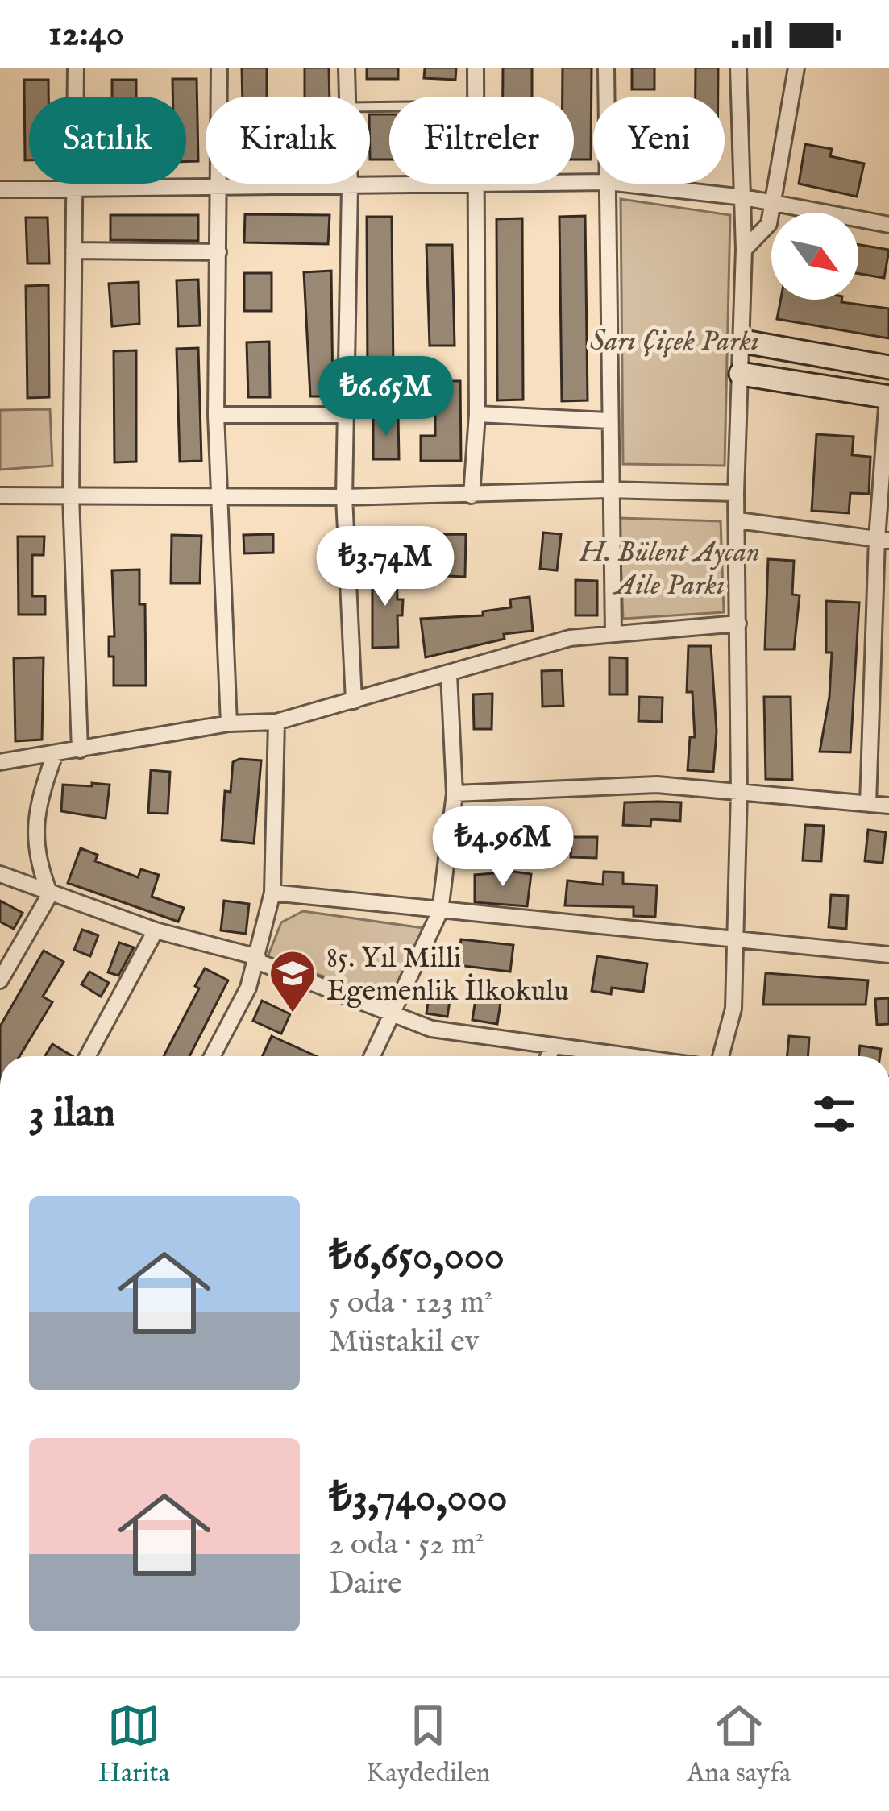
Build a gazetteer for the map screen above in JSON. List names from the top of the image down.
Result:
{
  "parks": ["Sarı Çiçek Parkı", "H. Bülent Aycan Aile Parkı"],
  "places": {
    "school or university": ["85. Yıl Milli Egemenlik İlkokulu"]
  },
  "north": "bottom right",
  "page": {
    "status": "12:40",
    "chip": [
      "Satılık",
      "Kiralık",
      "Filtreler",
      "Yeni"
    ],
    "price": ["₺6.65M", "₺3.74M", "₺4.96M"],
    "heading": "3 ilan",
    "list": [
      {
        "name": "₺6,650,000",
        "note": "5 oda · 123 m² · Müstakil ev"
      },
      {
        "name": "₺3,740,000",
        "note": "2 oda · 52 m² · Daire"
      }
    ],
    "tabs": ["Harita", "Kaydedilen", "Ana sayfa"]
  }
}
